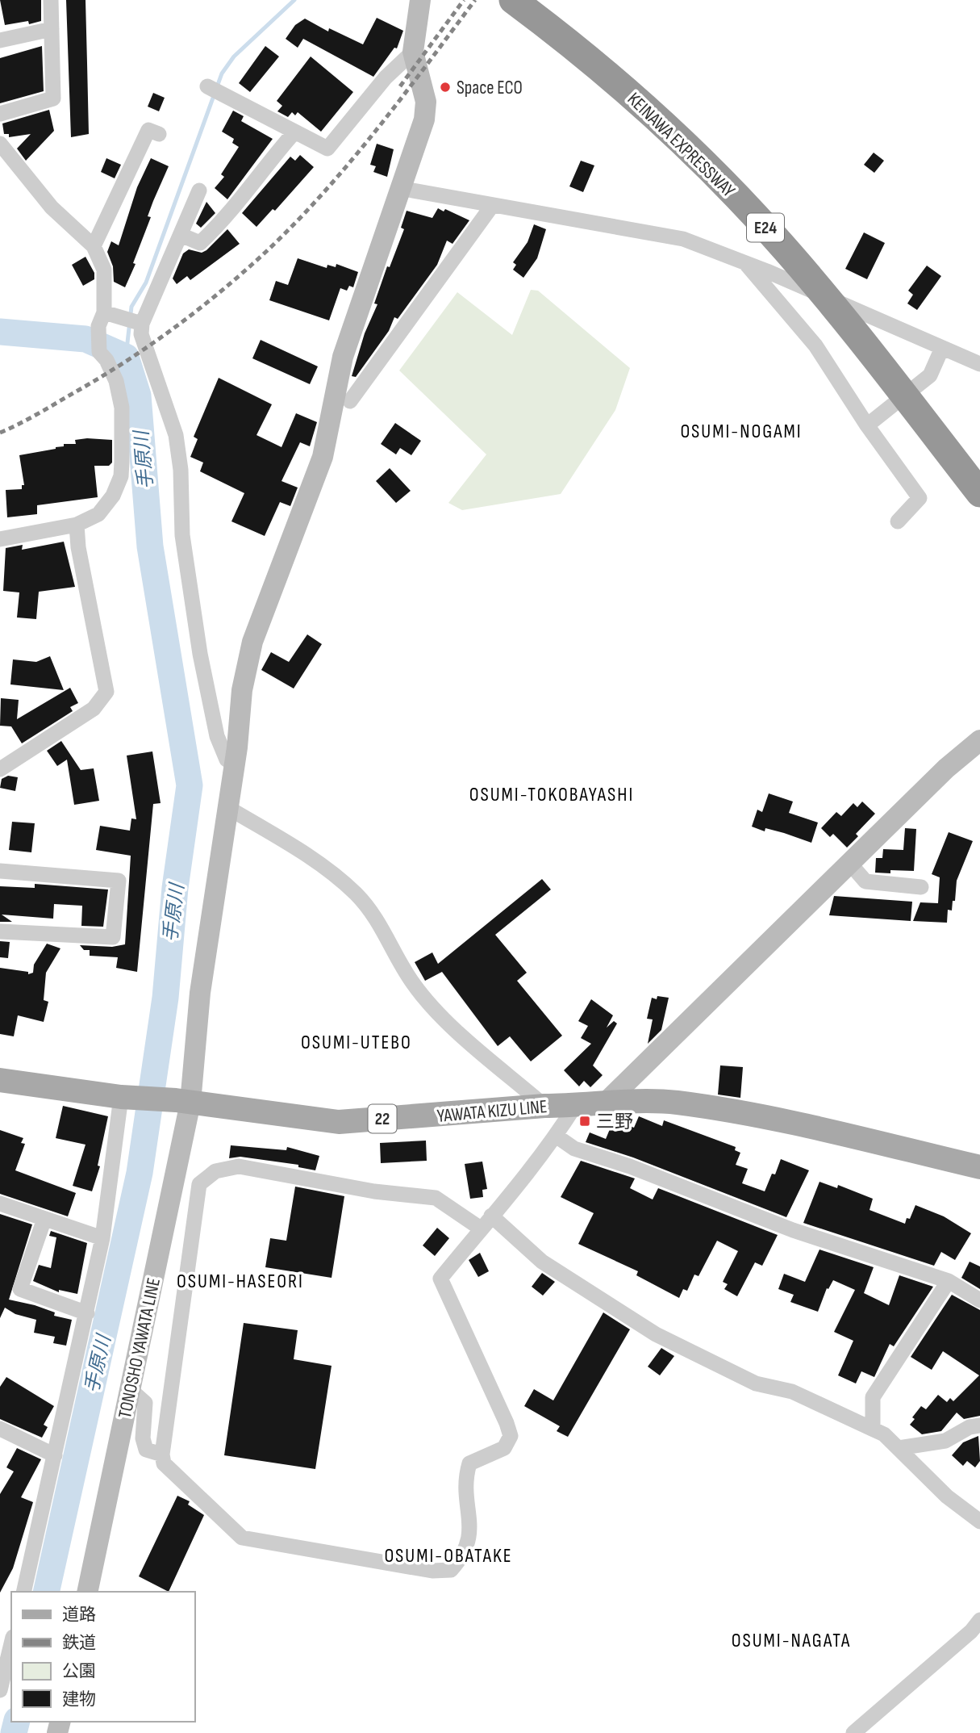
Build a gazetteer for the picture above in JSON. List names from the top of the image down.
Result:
{
  "streets": {
    "highway": ["KEINAWA EXPRESSWAY", "E24"],
    "main road": ["YAWATA KIZU LINE", "22"],
    "street": ["TONOSHO YAWATA LINE"]
  },
  "crossings": [
    ["YAWATA KIZU LINE", "TONOSHO YAWATA LINE"]
  ],
  "districts": [
    "OSUMI-NOGAMI",
    "OSUMI-TOKOBAYASHI",
    "OSUMI-UTEBO",
    "OSUMI-HASEORI",
    "OSUMI-OBATAKE",
    "OSUMI-NAGATA"
  ],
  "water": ["手原川"],
  "places": {
    "other": ["Space ECO"],
    "transit": ["三野"]
  },
  "legend": [
    "道路",
    "鉄道",
    "公園",
    "建物"
  ]
}
